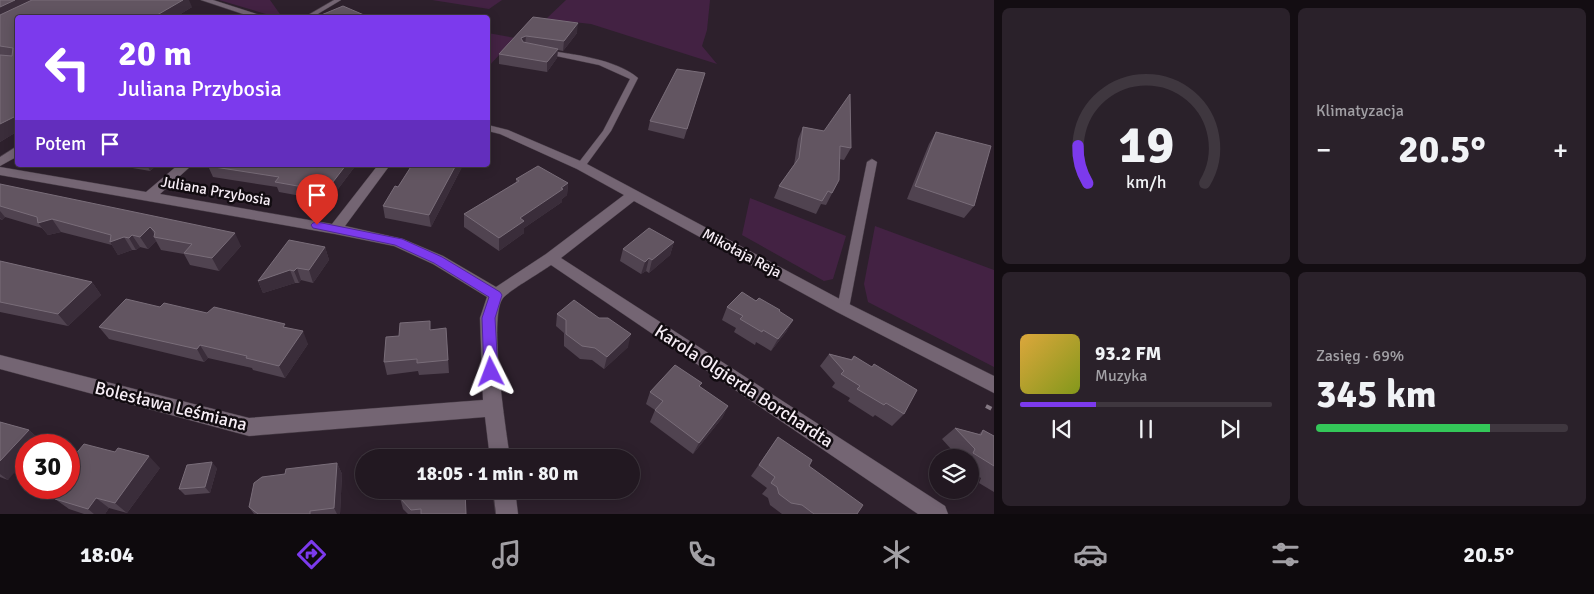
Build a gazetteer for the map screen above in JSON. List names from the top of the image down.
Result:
{
  "streets": {
    "street": [
      "Juliana Przybosia",
      "Mikołaja Reja",
      "Karola Olgierda Borchardta",
      "Bolesława Leśmiana"
    ]
  },
  "page": {
    "tile": [
      "Klimatyzacja",
      ["Zasięg · 69%", "345 km"]
    ],
    "turn": ["20 m", "Juliana Przybosia"],
    "then": "Potem",
    "heat": ["−", "20.5°", "+"],
    "song": ["93.2 FM", "Muzyka"],
    "limit": "30",
    "trip": "18:05 · 1 min · 80 m",
    "tabs": ["18:04", "20.5°"],
    "gauge": ["19", "km/h"]
  }
}
